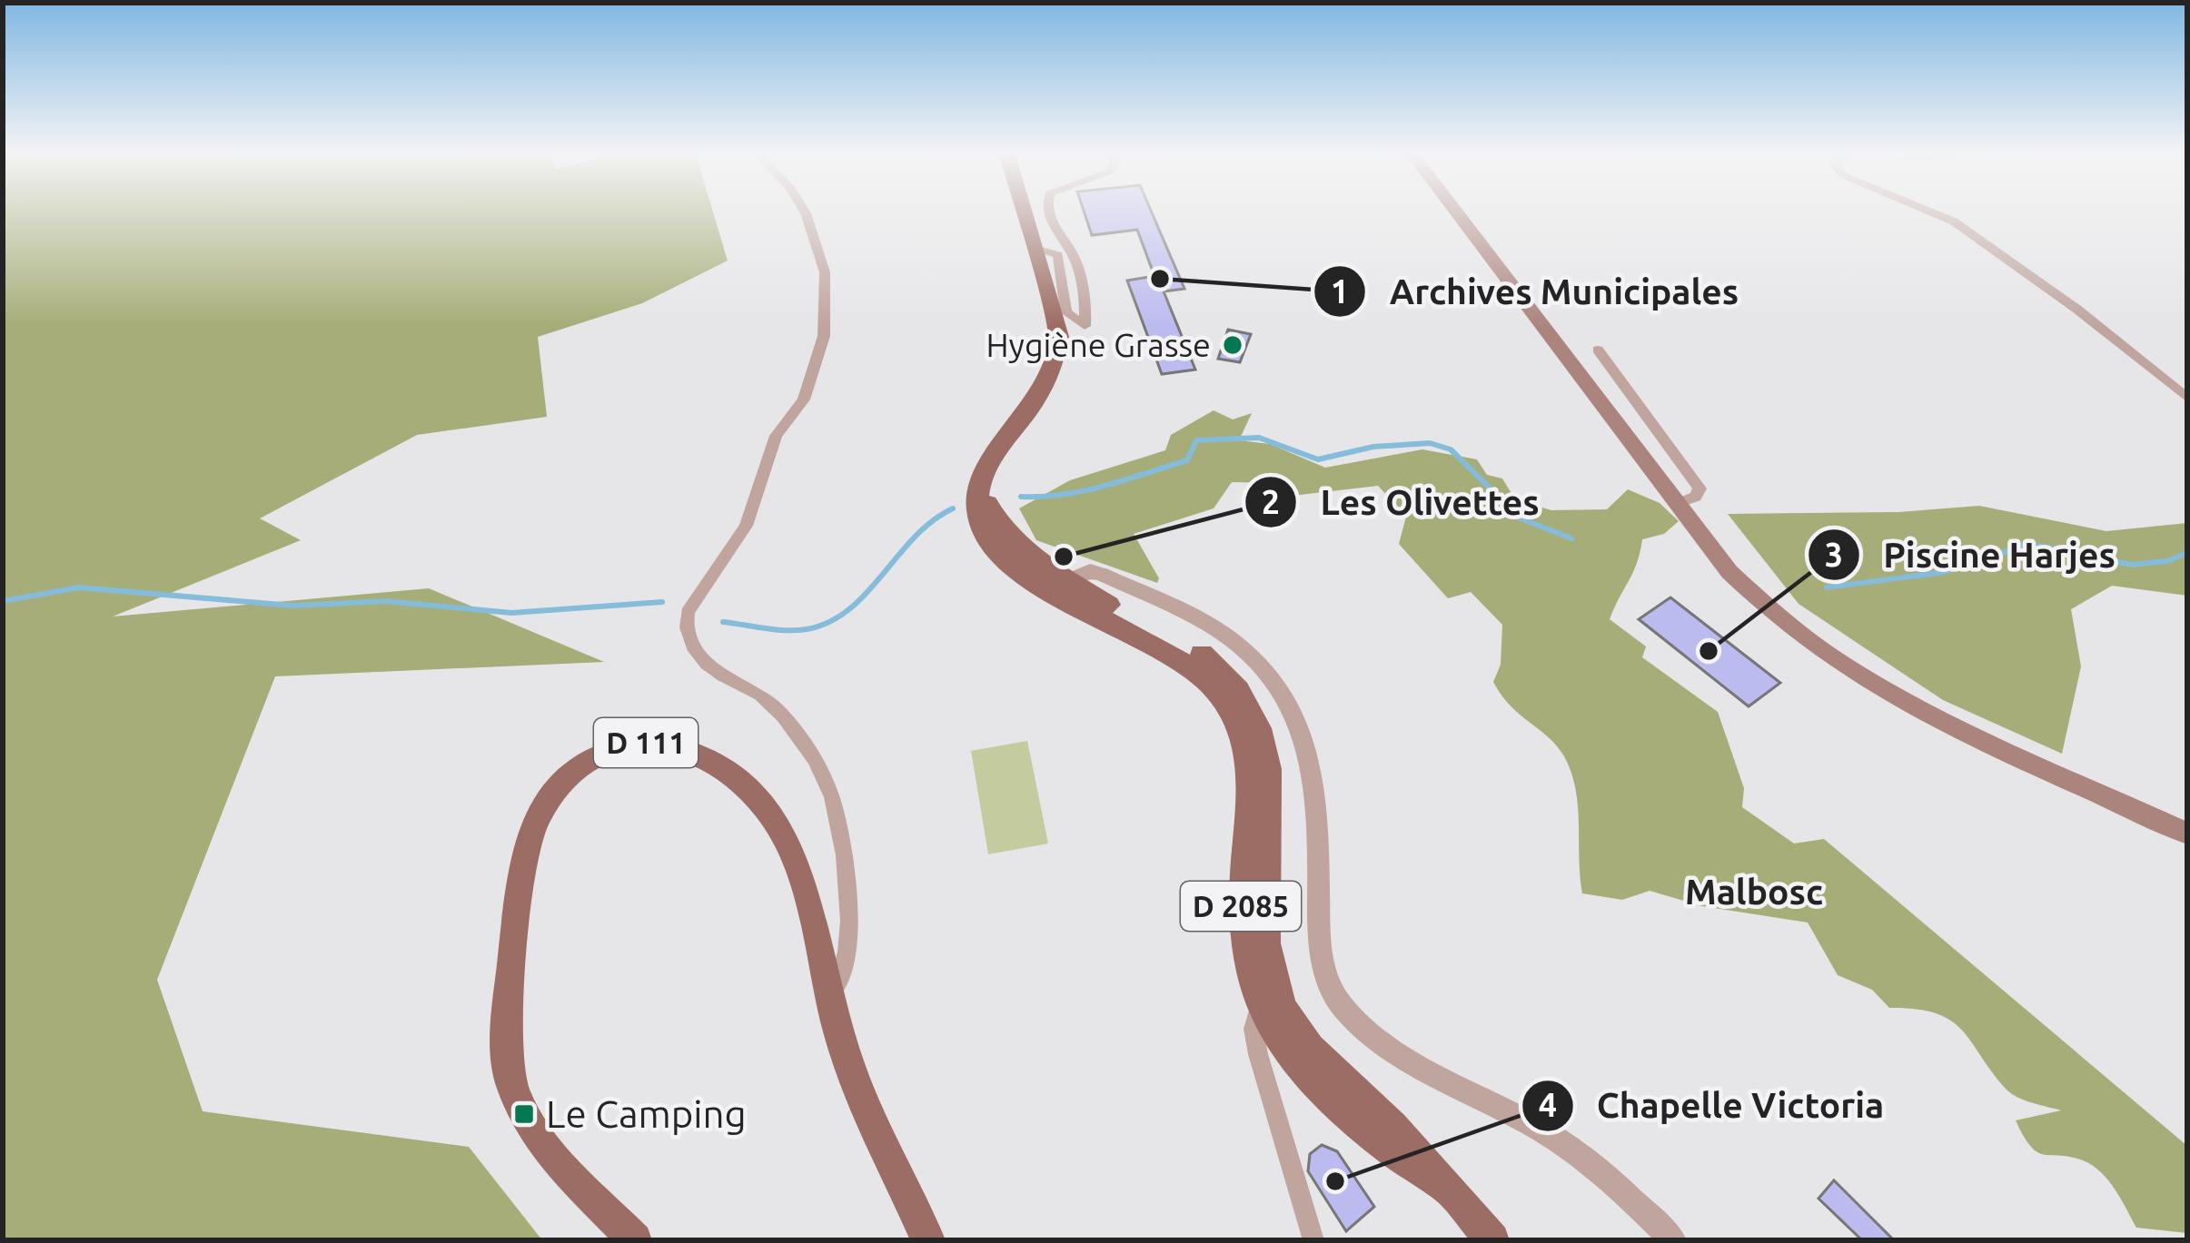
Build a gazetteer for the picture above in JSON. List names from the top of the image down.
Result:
{
  "streets": {
    "main road": ["D 111", "D 2085"]
  },
  "districts": ["Malbosc"],
  "places": {
    "other": [
      "Archives Municipales",
      "Hygiène Grasse",
      "Les Olivettes",
      "Piscine Harjes",
      "Chapelle Victoria"
    ],
    "transit": ["Le Camping"]
  }
}
